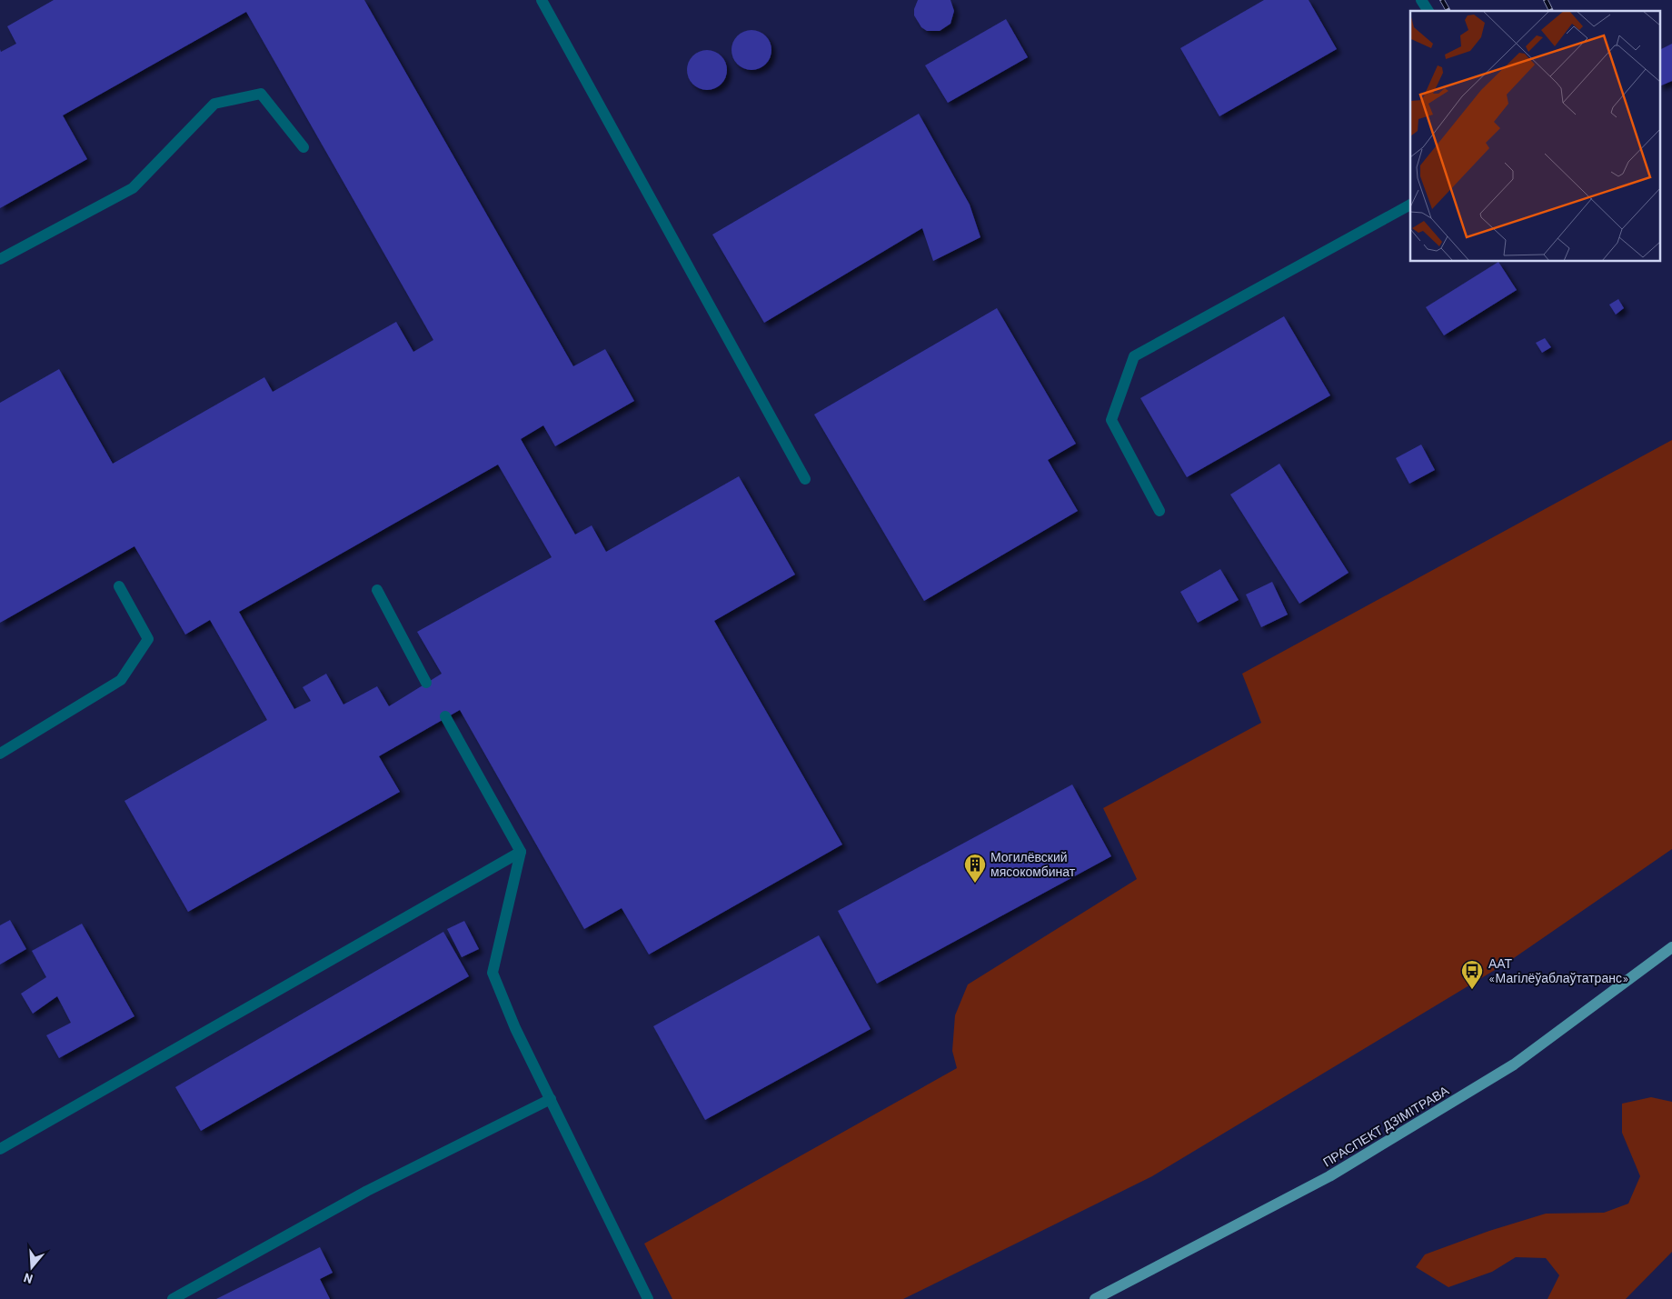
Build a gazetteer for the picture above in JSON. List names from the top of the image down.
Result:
{
  "streets": {
    "main road": ["ПРАСПЕКТ ДЗІМІТРАВА"]
  },
  "places": {
    "building": ["Могилёвский мясокомбинат"],
    "bus stop": ["ААТ «Магілёўаблаўтатранс»"]
  },
  "north": "bottom"
}
